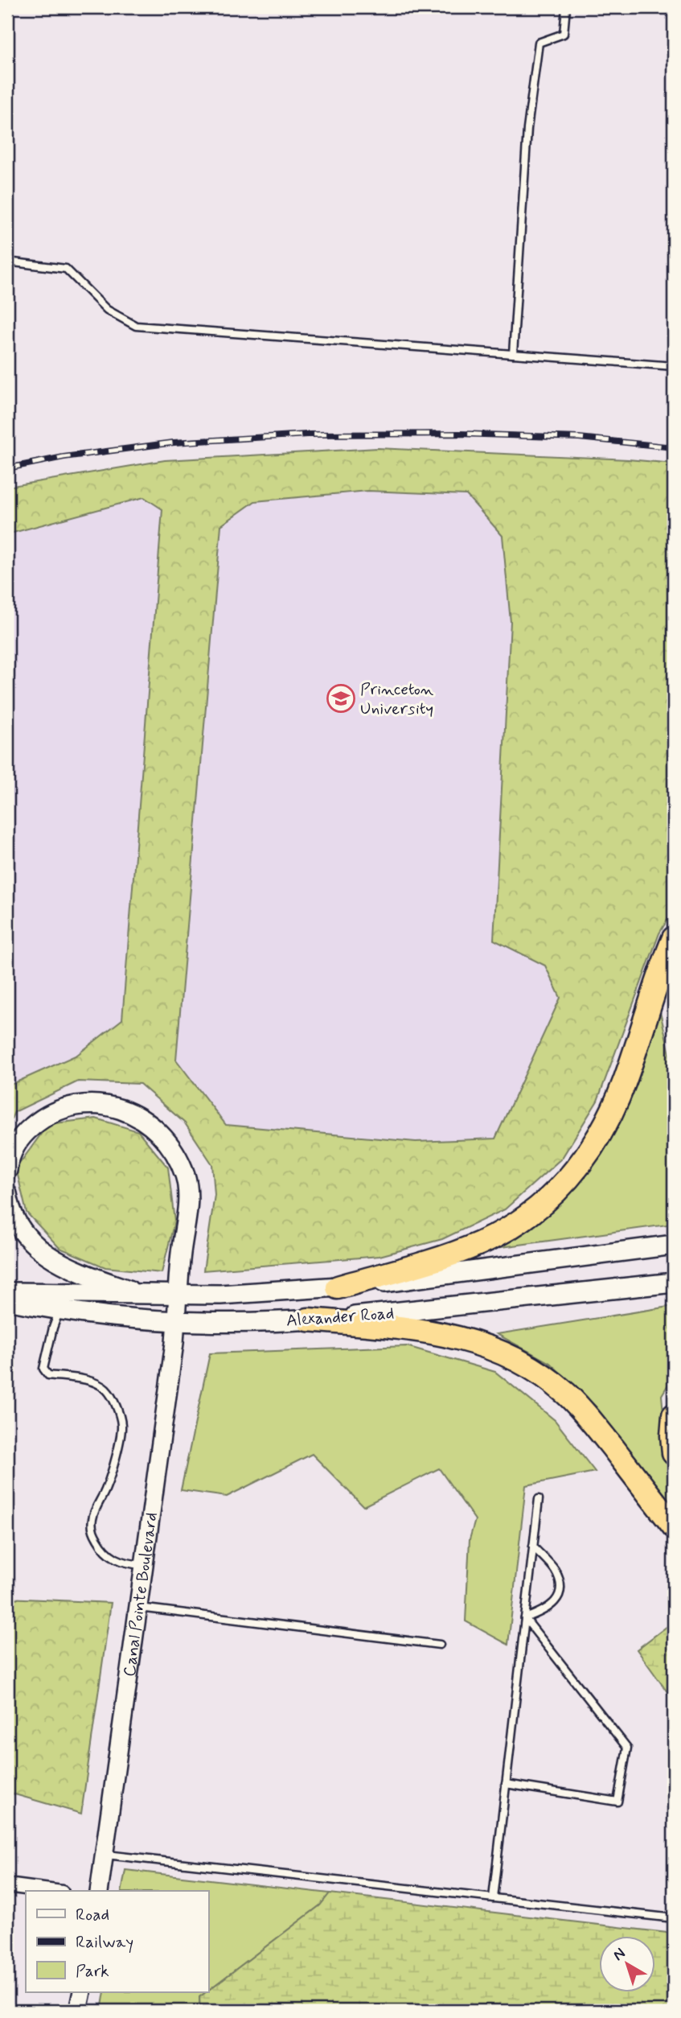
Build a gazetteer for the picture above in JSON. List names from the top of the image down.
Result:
{
  "streets": {
    "main road": ["Alexander Road"],
    "street": ["Canal Pointe Boulevard"]
  },
  "crossings": [
    ["Alexander Road", "Canal Pointe Boulevard"]
  ],
  "places": {
    "school or university": ["Princeton University"]
  },
  "legend": ["Road", "Railway", "Park"],
  "north": "top left"
}
